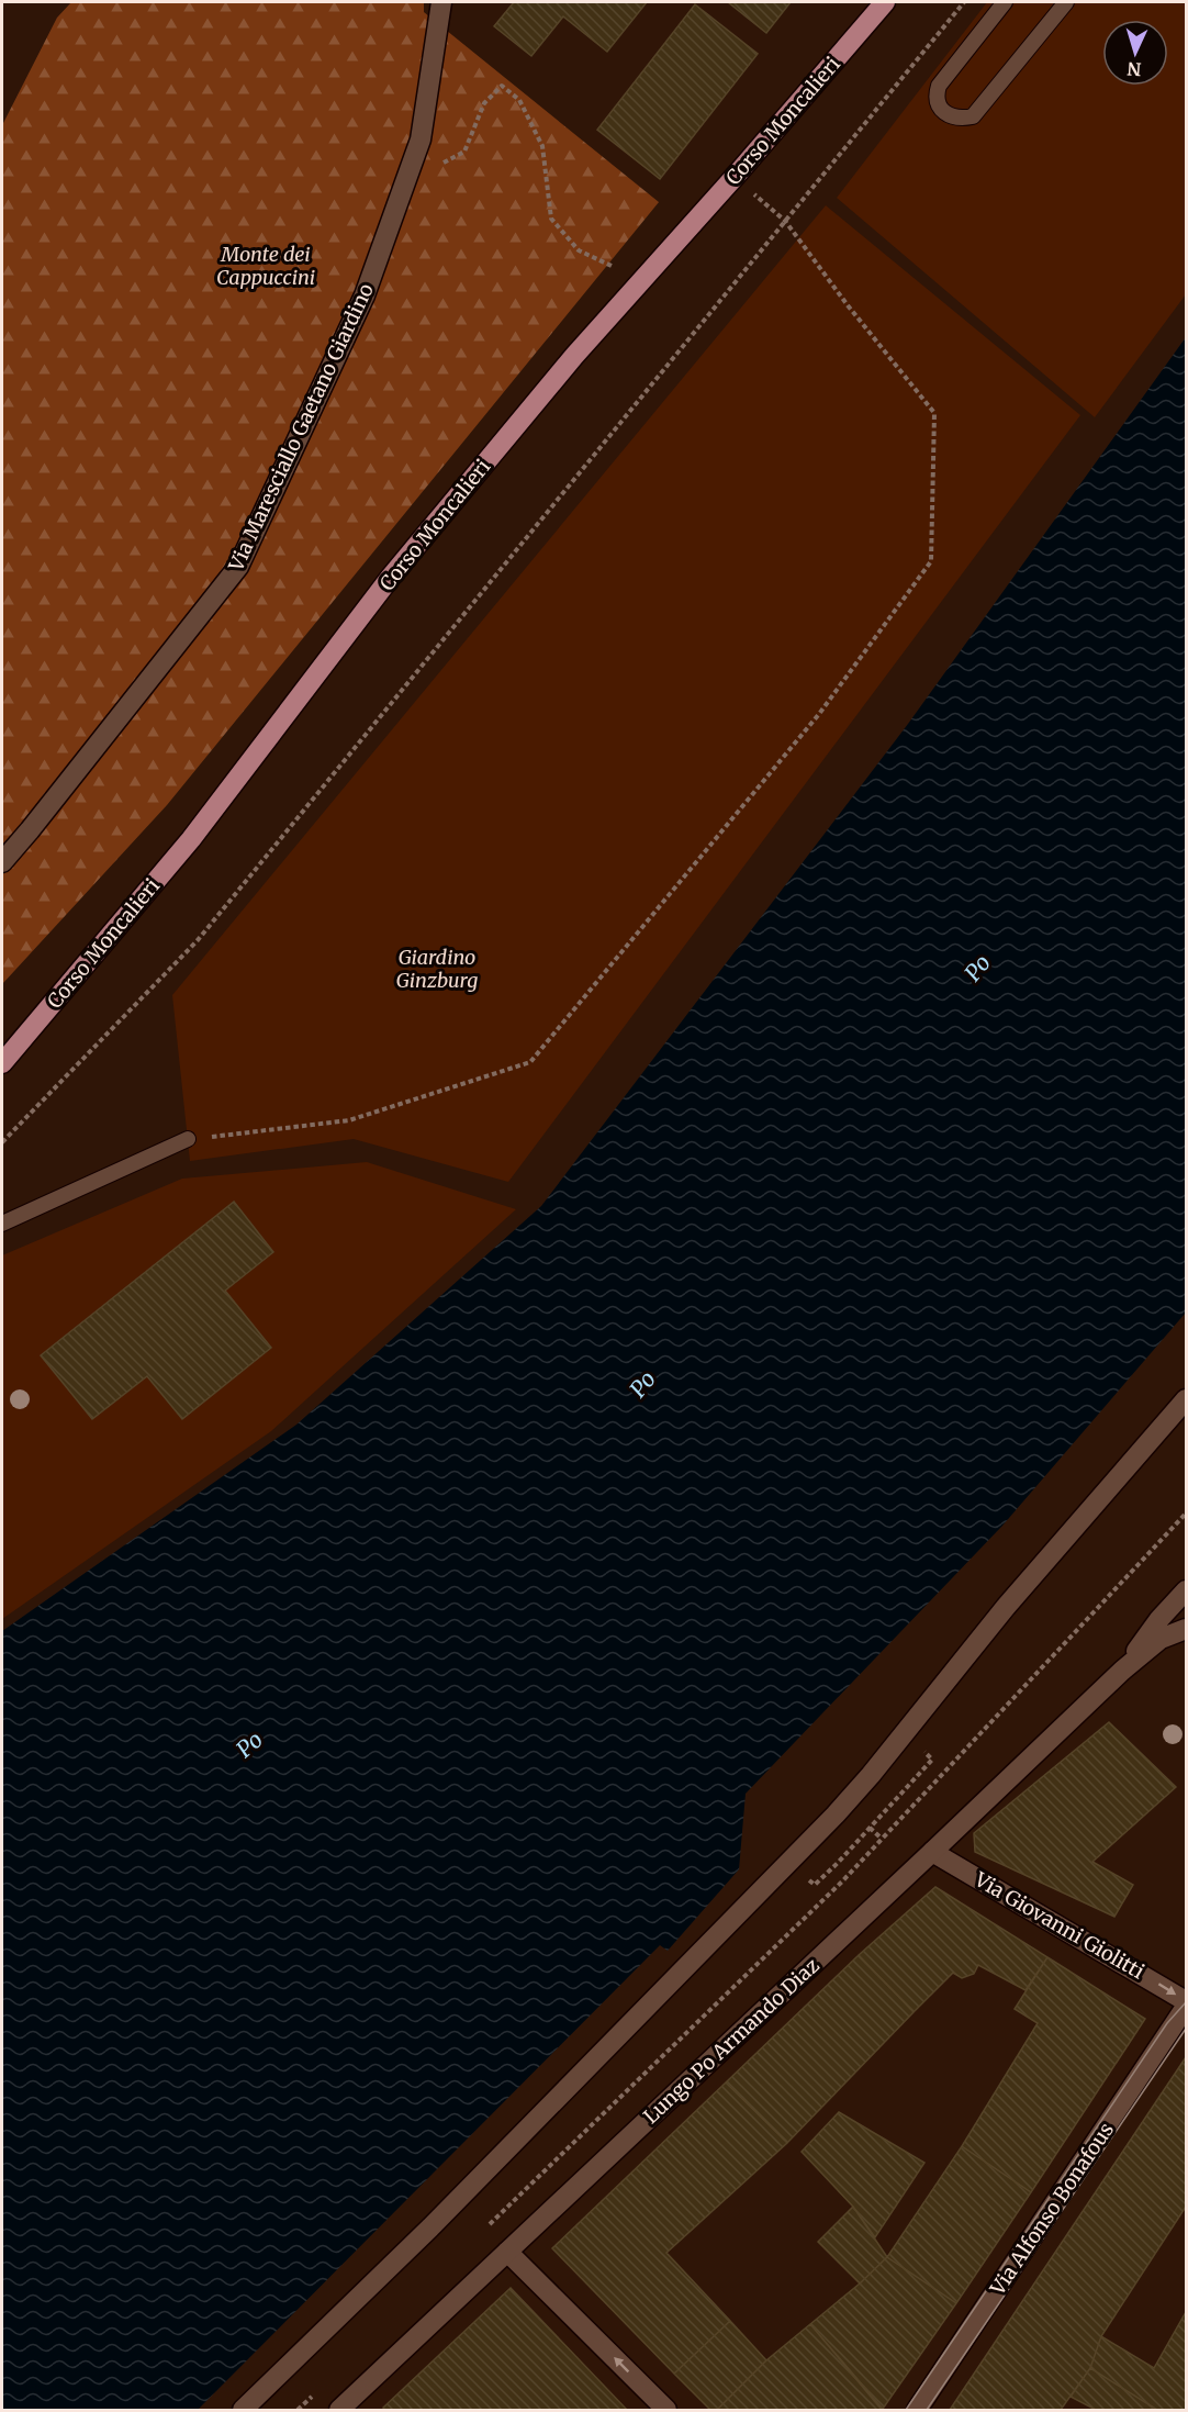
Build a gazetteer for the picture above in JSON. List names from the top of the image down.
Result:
{
  "streets": {
    "main road": ["Corso Moncalieri"],
    "street": [
      "Via Maresciallo Gaetano Giardino",
      "Via Giovanni Giolitti",
      "Lungo Po Armando Diaz",
      "Via Alfonso Bonafous"
    ]
  },
  "crossings": [
    ["Via Giovanni Giolitti", "Lungo Po Armando Diaz"]
  ],
  "one_way": ["Via Giovanni Giolitti"],
  "water": ["Po"],
  "parks": ["Monte dei Cappuccini", "Giardino Ginzburg"],
  "north": "bottom"
}
